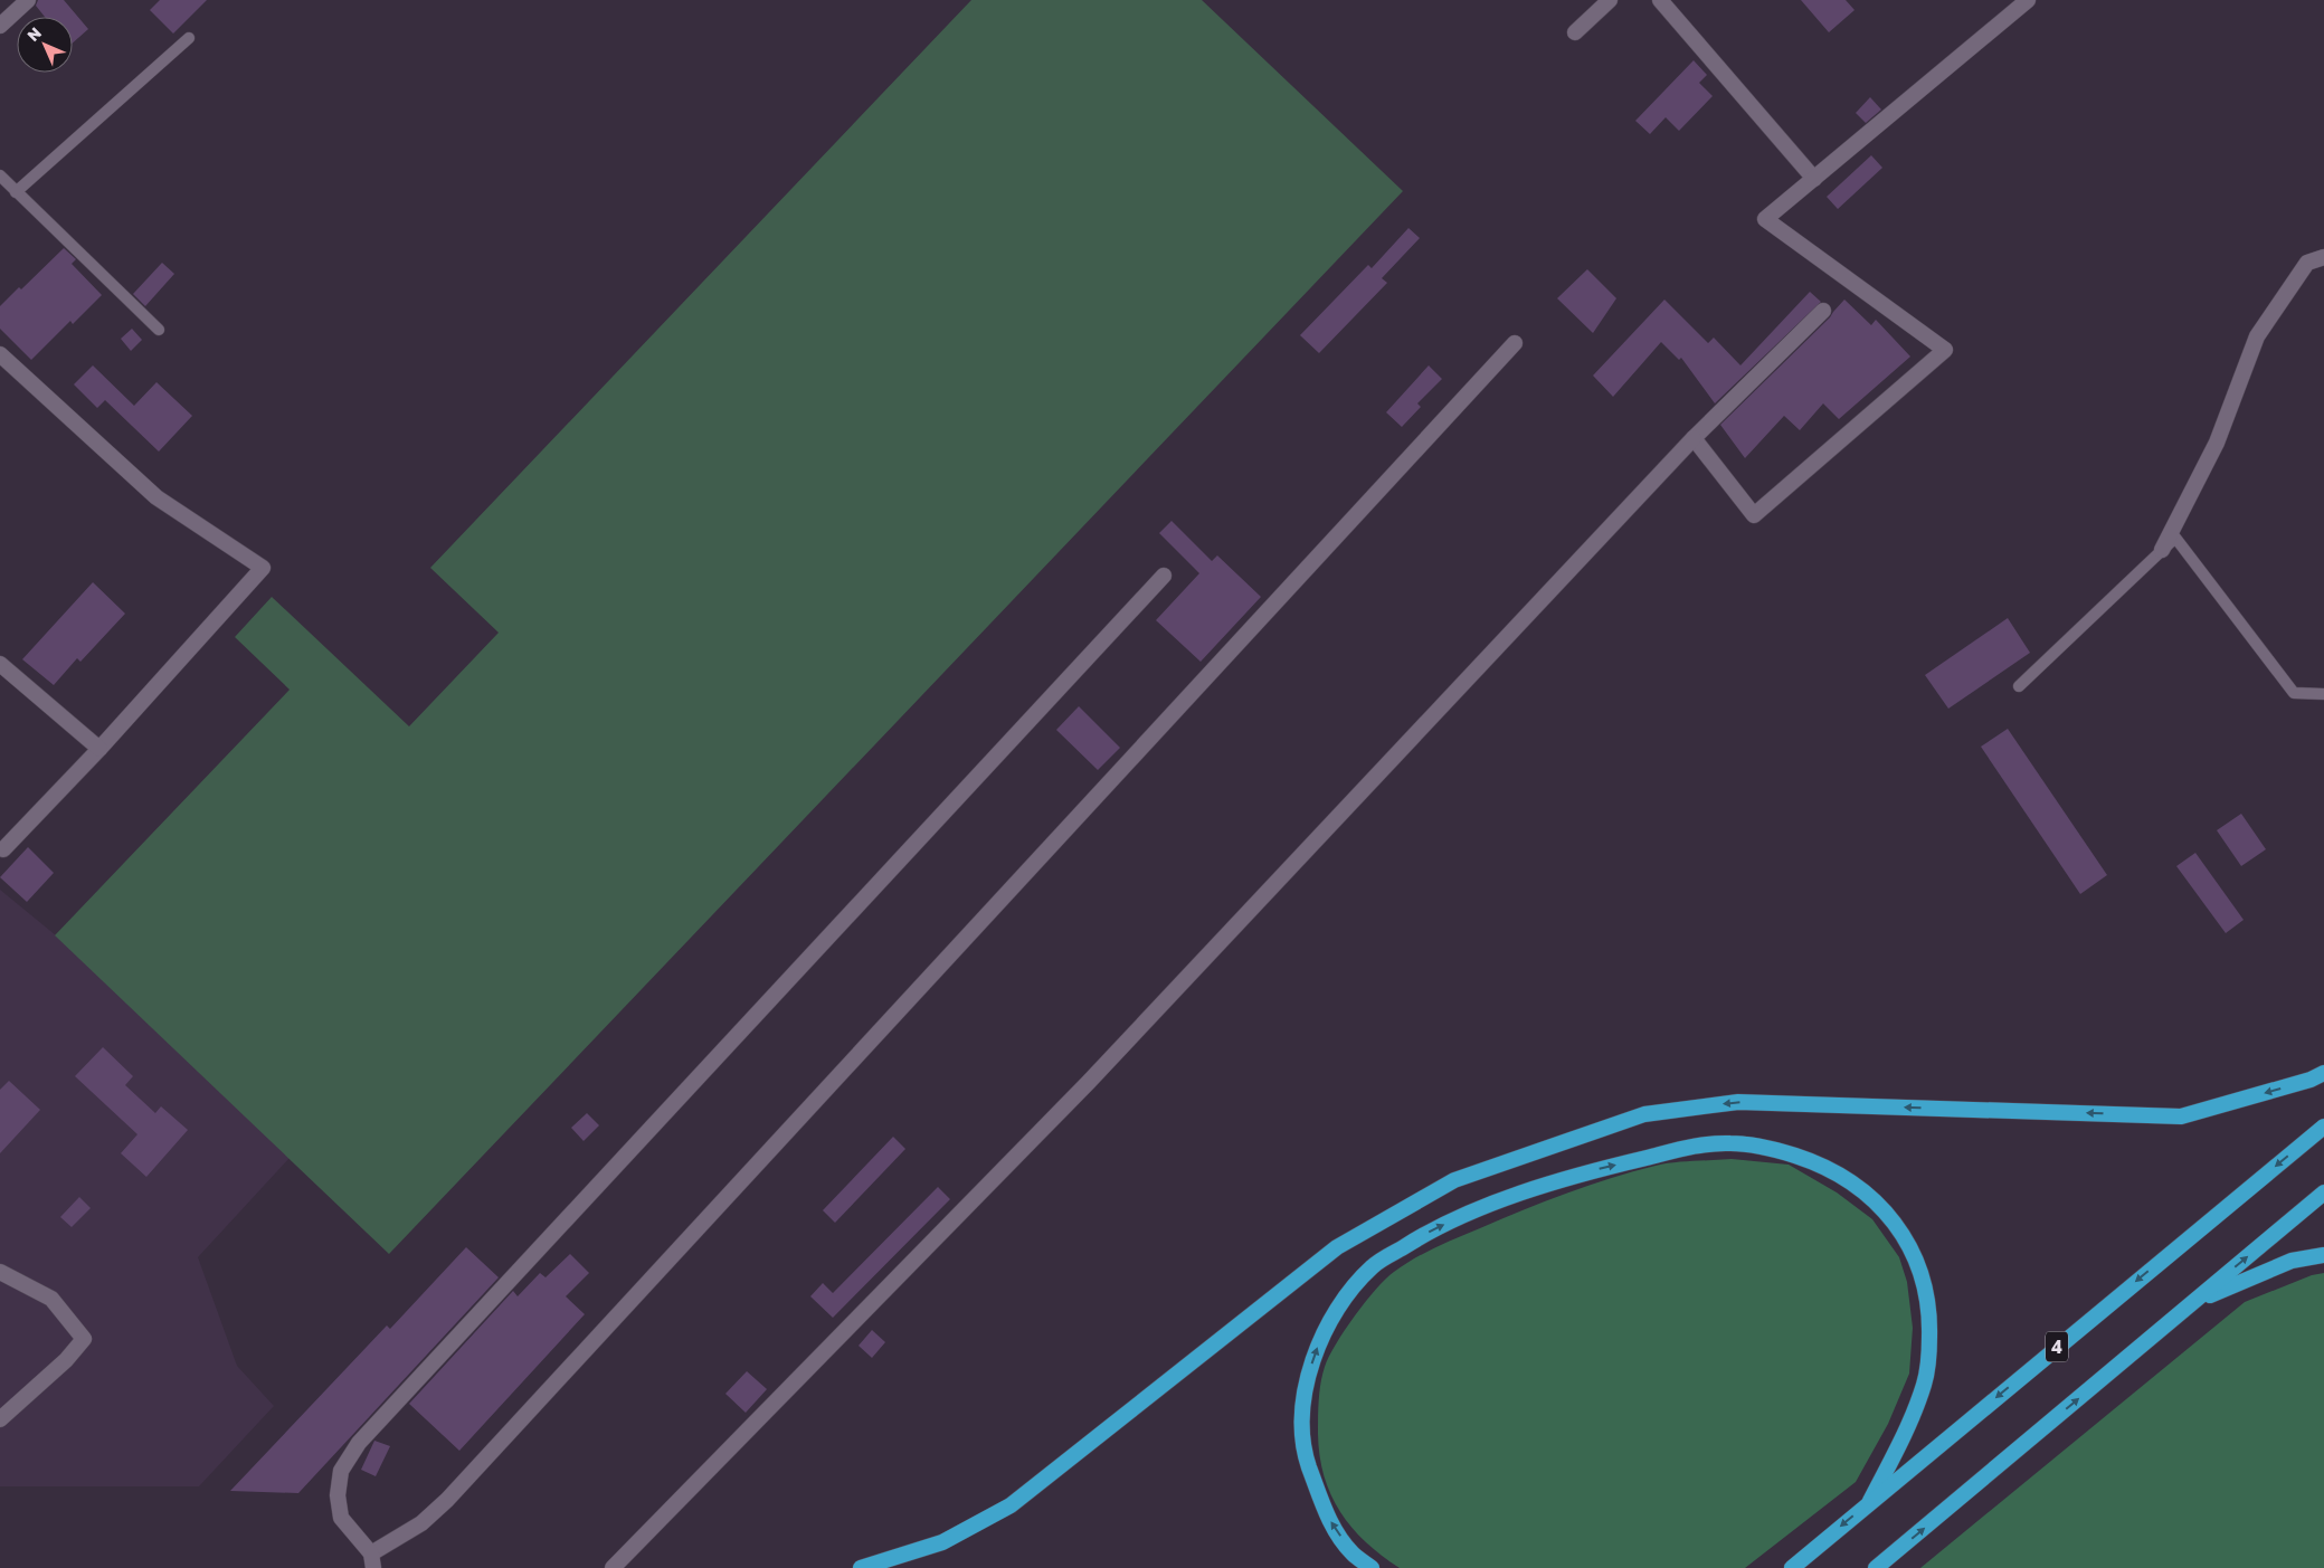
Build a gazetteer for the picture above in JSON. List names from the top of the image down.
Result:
{
  "streets": {
    "highway": ["4"]
  },
  "north": "top left"
}
